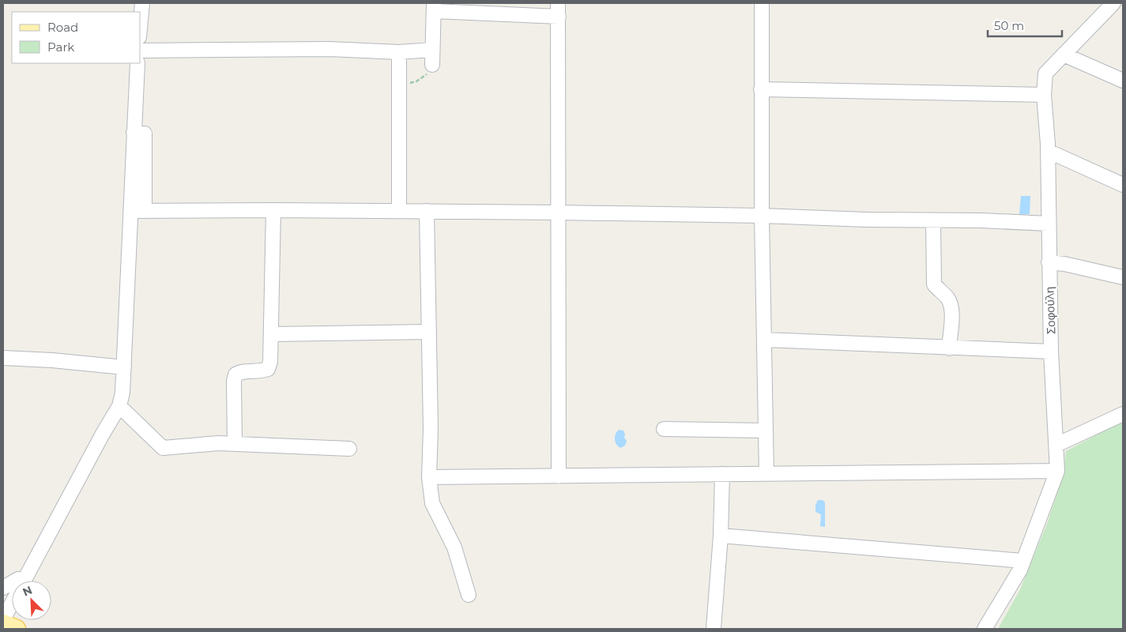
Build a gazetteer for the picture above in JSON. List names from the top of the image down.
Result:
{
  "streets": {
    "street": ["Σοφούλη"]
  },
  "legend": ["Road", "Park"],
  "scale_bar": "50 m",
  "north": "top left"
}
